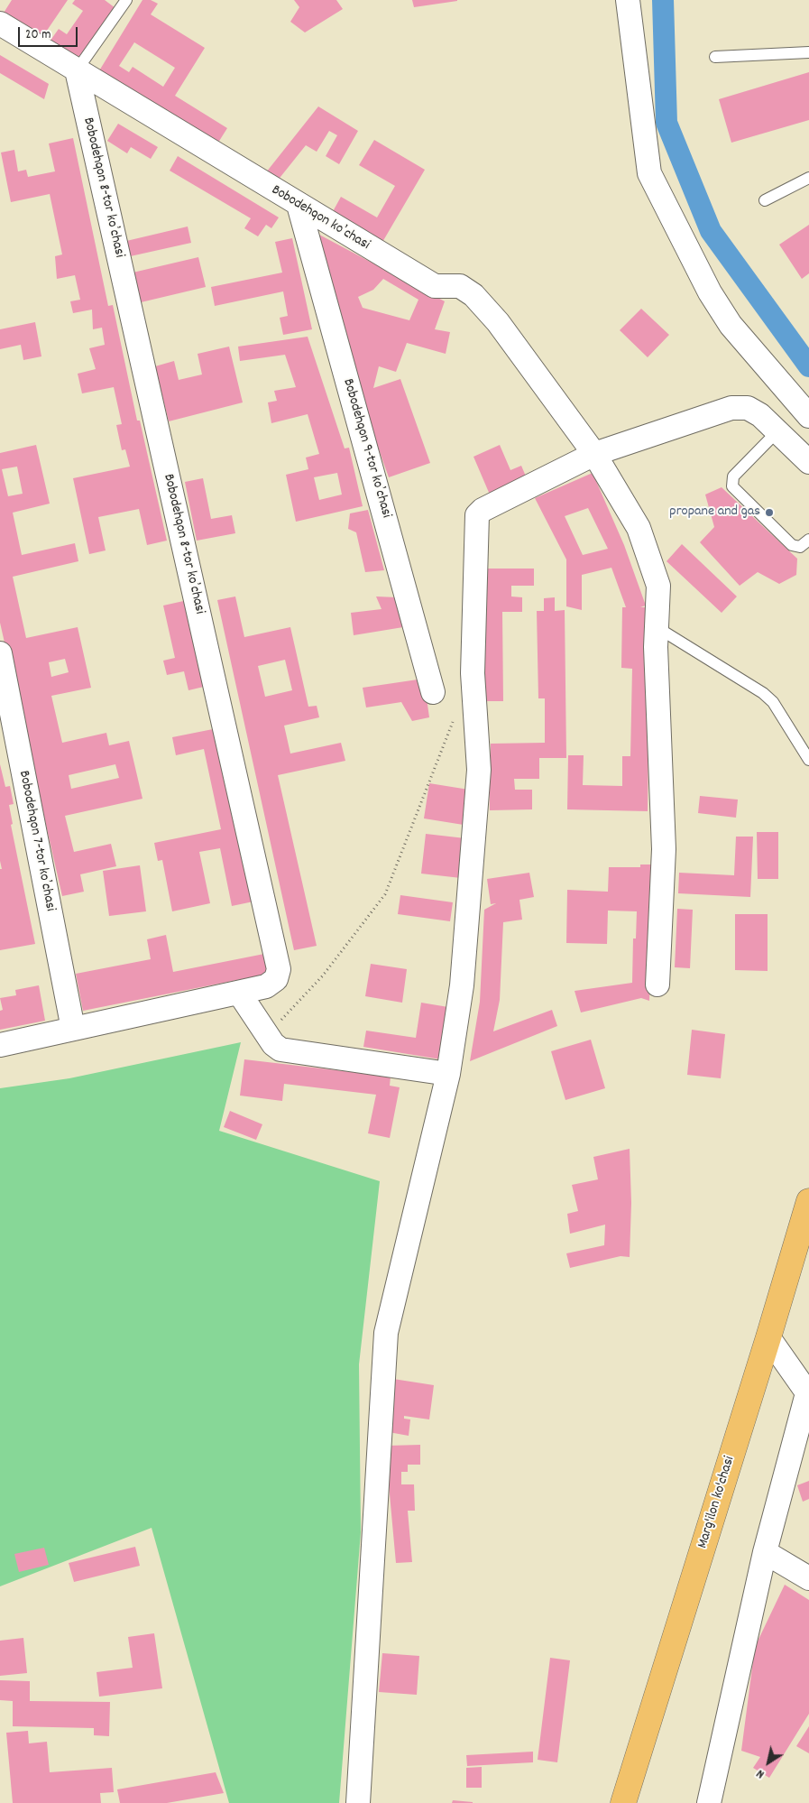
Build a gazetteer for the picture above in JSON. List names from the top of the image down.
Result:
{
  "streets": {
    "main road": ["Marg'ilon ko'chasi"],
    "street": [
      "Bobodehqon 8-tor koʼchasi",
      "Bobodehqon koʼchasi",
      "Bobodehqon 9-tor koʼchasi",
      "Bobodehqon 7-tor koʼchasi"
    ]
  },
  "crossings": [
    ["Bobodehqon 8-tor koʼchasi", "Bobodehqon koʼchasi"],
    ["Bobodehqon 8-tor koʼchasi", "Bobodehqon 7-tor koʼchasi"],
    ["Bobodehqon koʼchasi", "Bobodehqon 9-tor koʼchasi"]
  ],
  "places": ["propane and gas"],
  "scale_bar": "20 m",
  "north": "bottom left"
}
